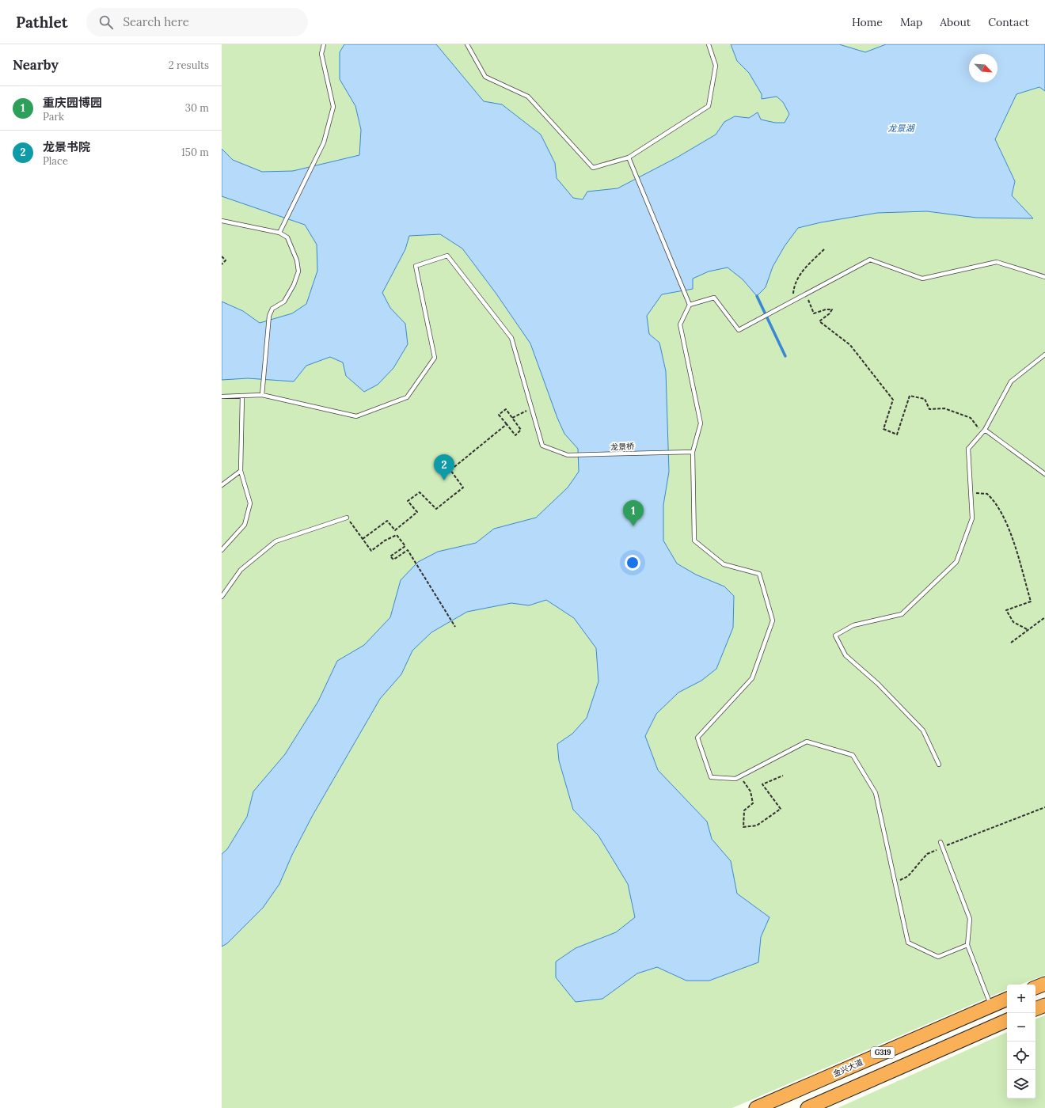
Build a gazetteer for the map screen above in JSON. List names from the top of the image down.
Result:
{
  "streets": {
    "highway": ["G319", "金兴大道"],
    "lane": ["龙景桥"]
  },
  "water": ["龙景湖"],
  "north": "bottom right",
  "page": {
    "header": "Pathlet",
    "search": "Search here",
    "nav": [
      "Home",
      "Map",
      "About",
      "Contact"
    ],
    "heading": ["Nearby", "2 results"],
    "list": [
      {
        "mark": "1",
        "name": "重庆园博园",
        "note": "Park",
        "value": "30 m"
      },
      {
        "mark": "2",
        "name": "龙景书院",
        "note": "Place",
        "value": "150 m"
      }
    ],
    "pins": ["2", "1"],
    "map_buttons": ["+", "−"]
  }
}
